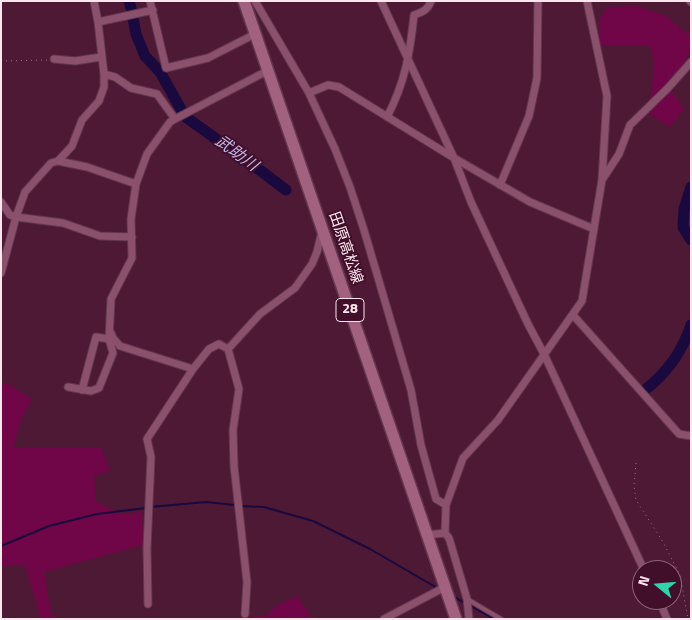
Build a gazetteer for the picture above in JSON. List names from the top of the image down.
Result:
{
  "streets": {
    "main road": ["田原高松線", "28"]
  },
  "water": ["武助川"],
  "north": "left"
}
